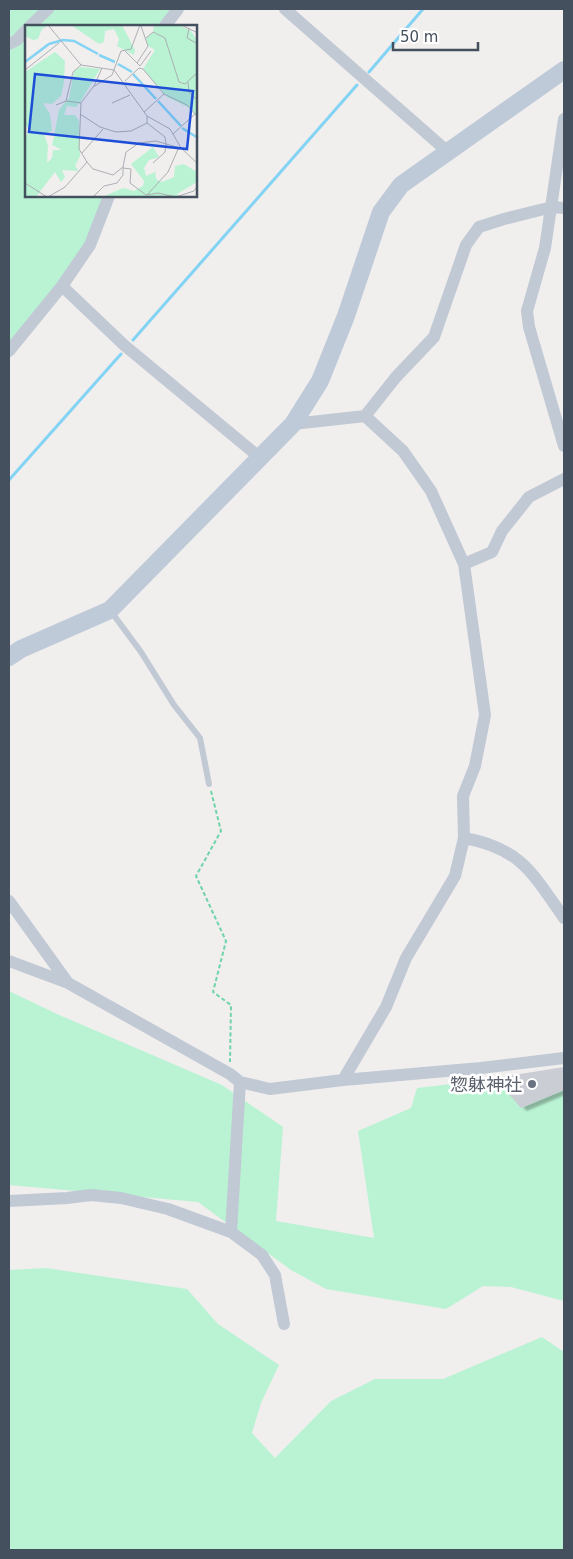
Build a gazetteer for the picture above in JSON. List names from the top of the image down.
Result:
{
  "places": ["惣躰神社"],
  "scale_bar": "50 m"
}
